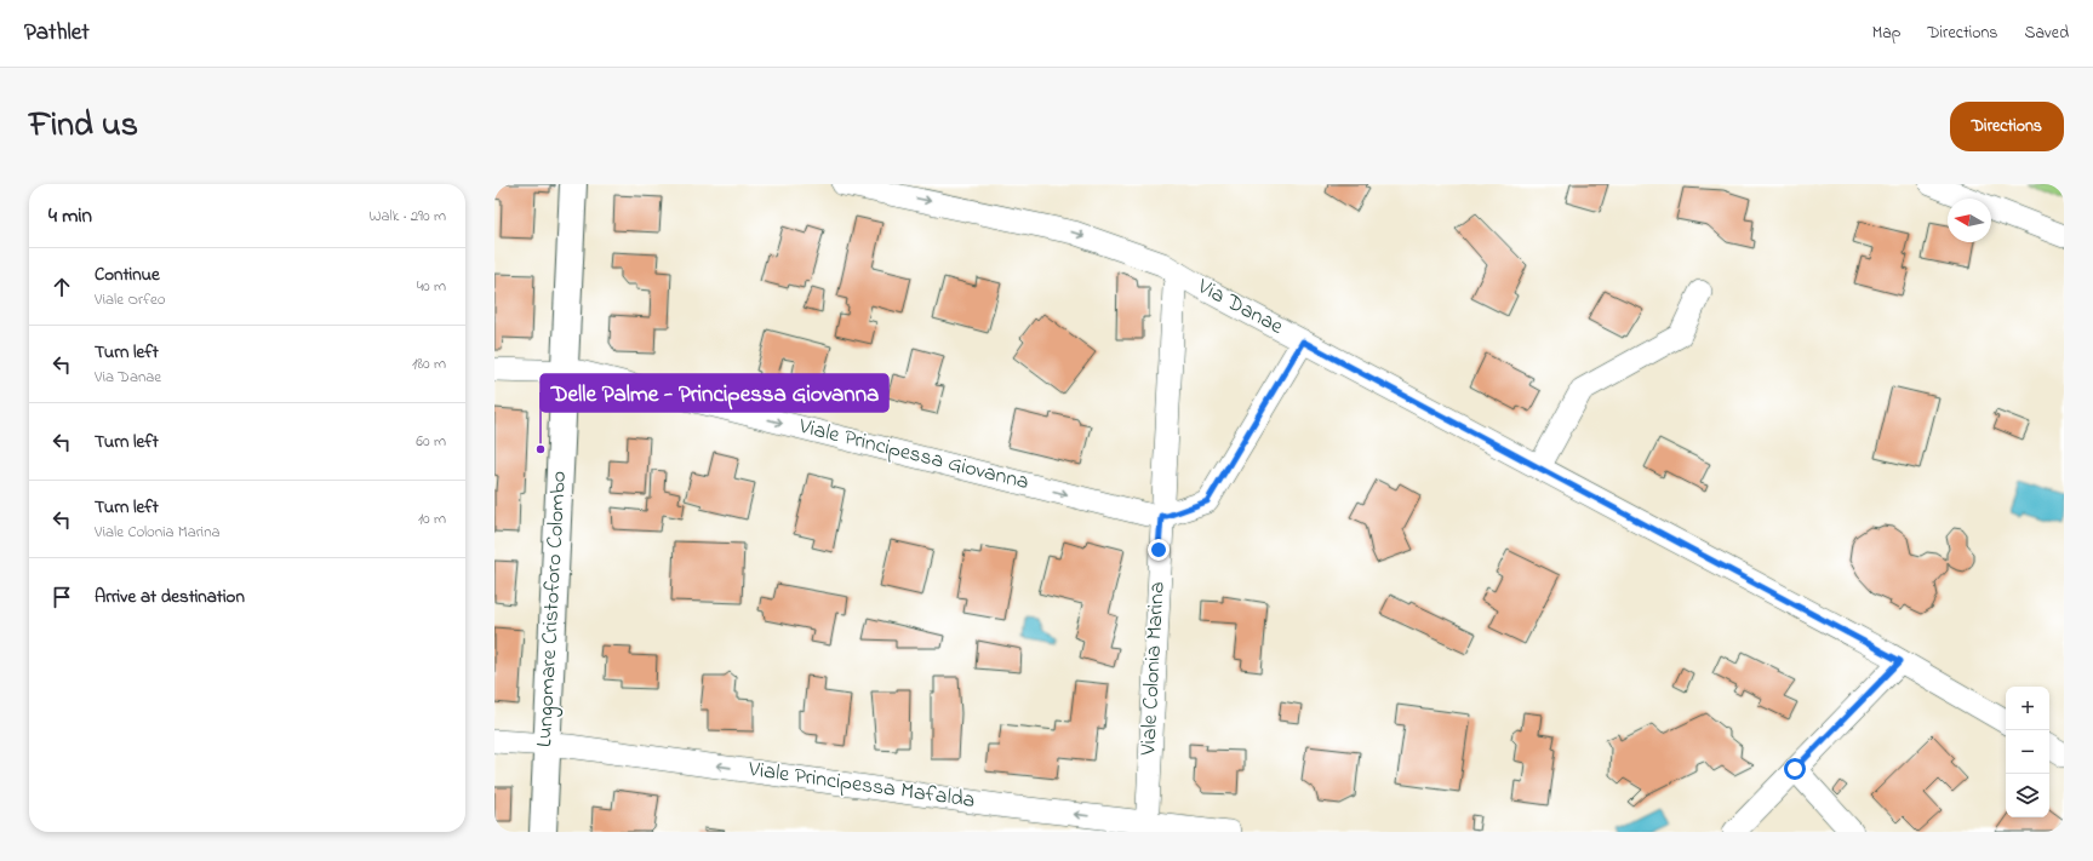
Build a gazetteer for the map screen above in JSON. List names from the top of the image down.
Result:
{
  "streets": {
    "main road": ["Lungomare Cristoforo Colombo"],
    "street": [
      "Via Danae",
      "Viale Principessa Giovanna",
      "Viale Colonia Marina",
      "Viale Principessa Mafalda"
    ]
  },
  "crossings": [
    ["Via Danae", "Viale Colonia Marina"],
    ["Viale Principessa Giovanna", "Lungomare Cristoforo Colombo"],
    ["Viale Principessa Giovanna", "Viale Colonia Marina"],
    ["Lungomare Cristoforo Colombo", "Viale Principessa Mafalda"],
    ["Viale Colonia Marina", "Viale Principessa Mafalda"]
  ],
  "one_way": ["Viale Principessa Giovanna", "Viale Principessa Mafalda"],
  "places": ["Delle Palme - Principessa Giovanna"],
  "north": "left",
  "page": {
    "header": "Pathlet",
    "nav": ["Map", "Directions", "Saved"],
    "title": "Find us",
    "buttons": "Directions",
    "heading": ["4 min", "Walk · 290 m"],
    "list": [
      ["Continue", "Viale Orfeo", "40 m"],
      ["Turn left", "Via Danae", "180 m"],
      ["Turn left", "60 m"],
      ["Turn left", "Viale Colonia Marina", "10 m"],
      "Arrive at destination"
    ],
    "map_buttons": ["+", "−"]
  }
}
